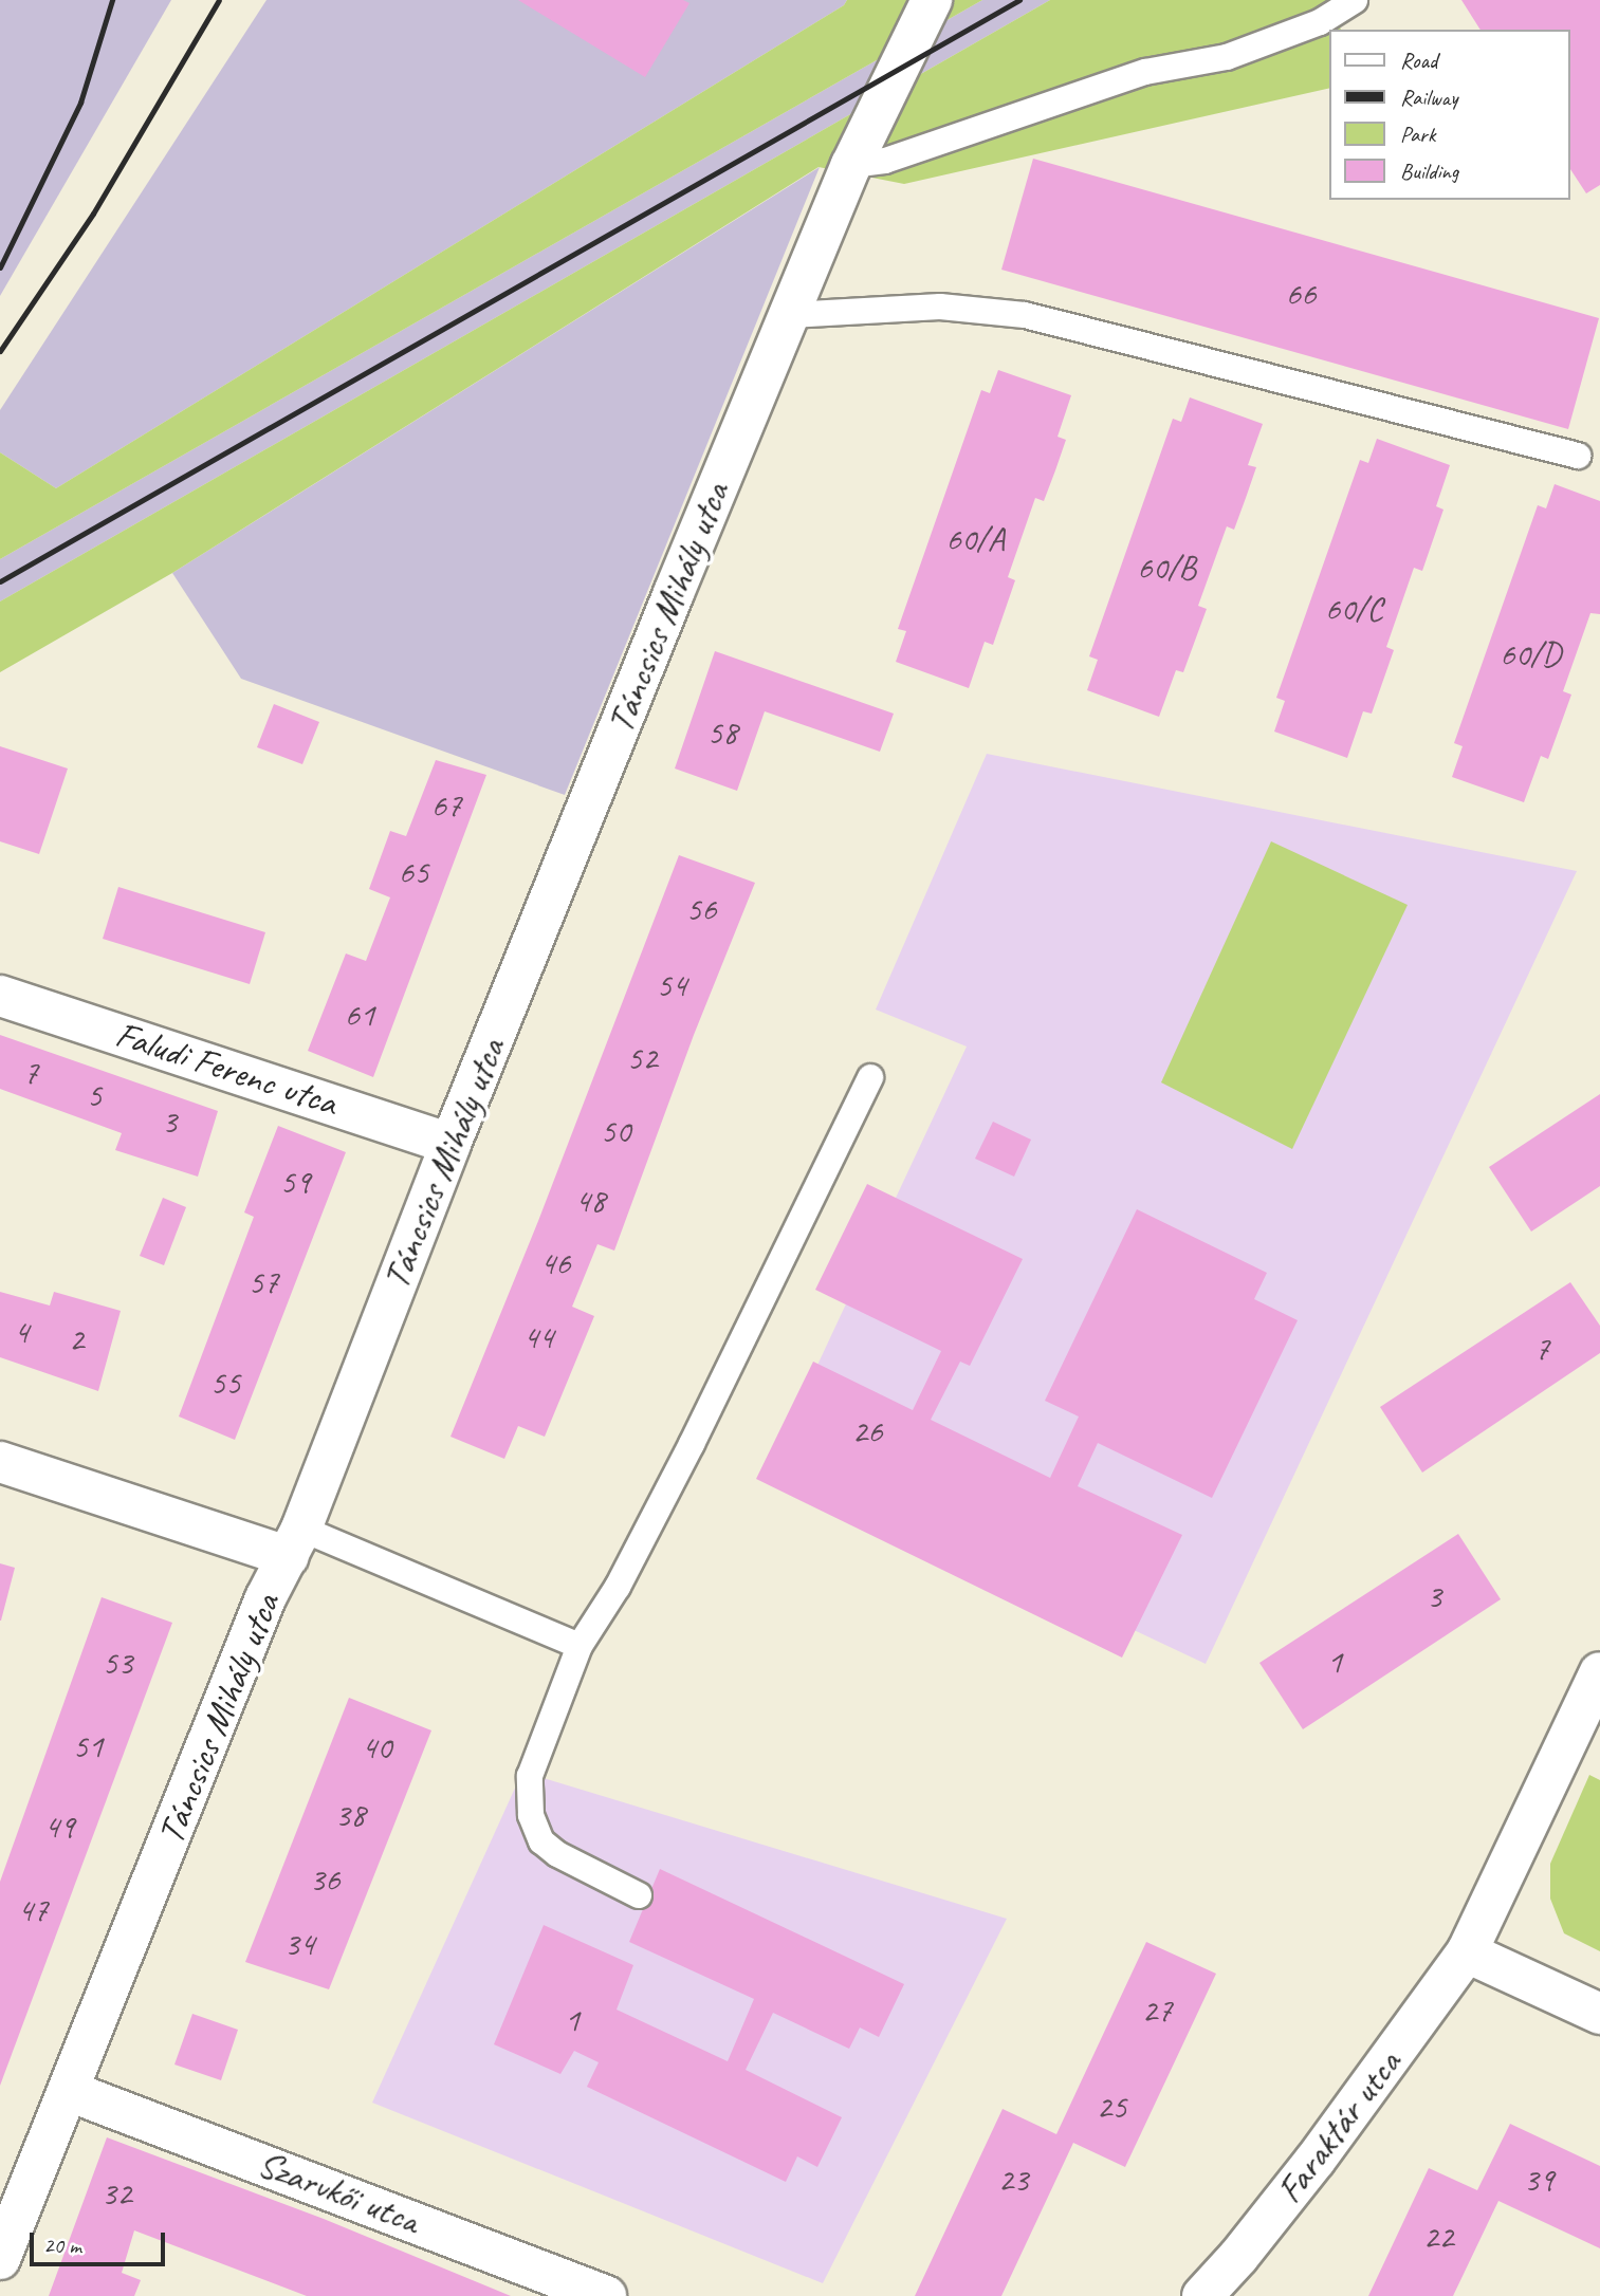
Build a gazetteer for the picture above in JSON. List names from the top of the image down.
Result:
{
  "streets": {
    "street": [
      "Táncsics Mihály utca",
      "Faludi Ferenc utca",
      "Faraktár utca",
      "Szarvkői utca"
    ]
  },
  "crossings": [
    ["Táncsics Mihály utca", "Faludi Ferenc utca"],
    ["Táncsics Mihály utca", "Szarvkői utca"]
  ],
  "house_numbers": [
    "66",
    "60/A",
    "60/B",
    "60/C",
    "60/D",
    "58",
    "67",
    "65",
    "56",
    "54",
    "61",
    "52",
    "7",
    "5",
    "3",
    "50",
    "59",
    "48",
    "46",
    "57",
    "4",
    "44",
    "2",
    "7",
    "55",
    "26",
    "3",
    "1",
    "53",
    "51",
    "40",
    "38",
    "49",
    "36",
    "47",
    "34",
    "27",
    "1",
    "25",
    "23",
    "39",
    "32",
    "22"
  ],
  "legend": [
    "Road",
    "Railway",
    "Park",
    "Building"
  ],
  "scale_bar": "20 m"
}
